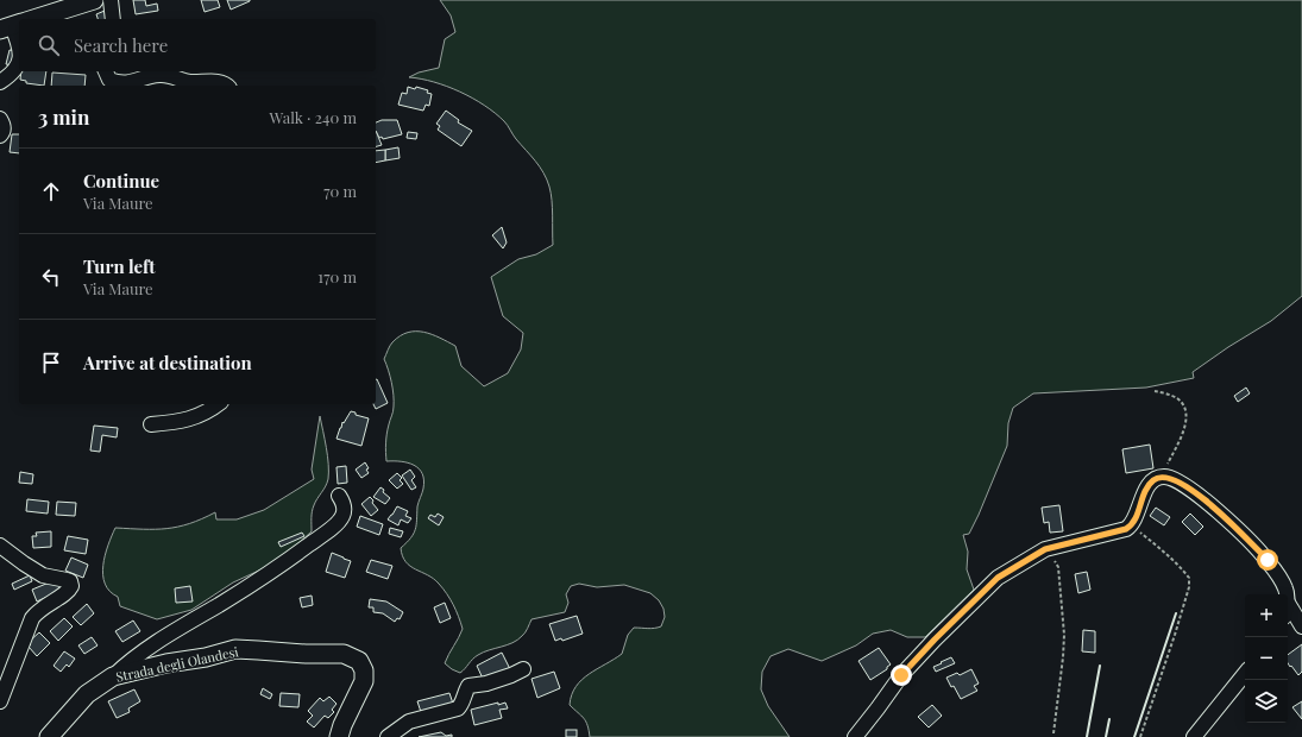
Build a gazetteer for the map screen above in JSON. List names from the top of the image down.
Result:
{
  "streets": {
    "main road": ["Strada degli Olandesi"]
  },
  "page": {
    "search": "Search here",
    "heading": ["3 min", "Walk · 240 m"],
    "list": [
      ["Continue", "Via Maure", "70 m"],
      ["Turn left", "Via Maure", "170 m"],
      "Arrive at destination"
    ],
    "map_buttons": ["+", "−"]
  }
}
